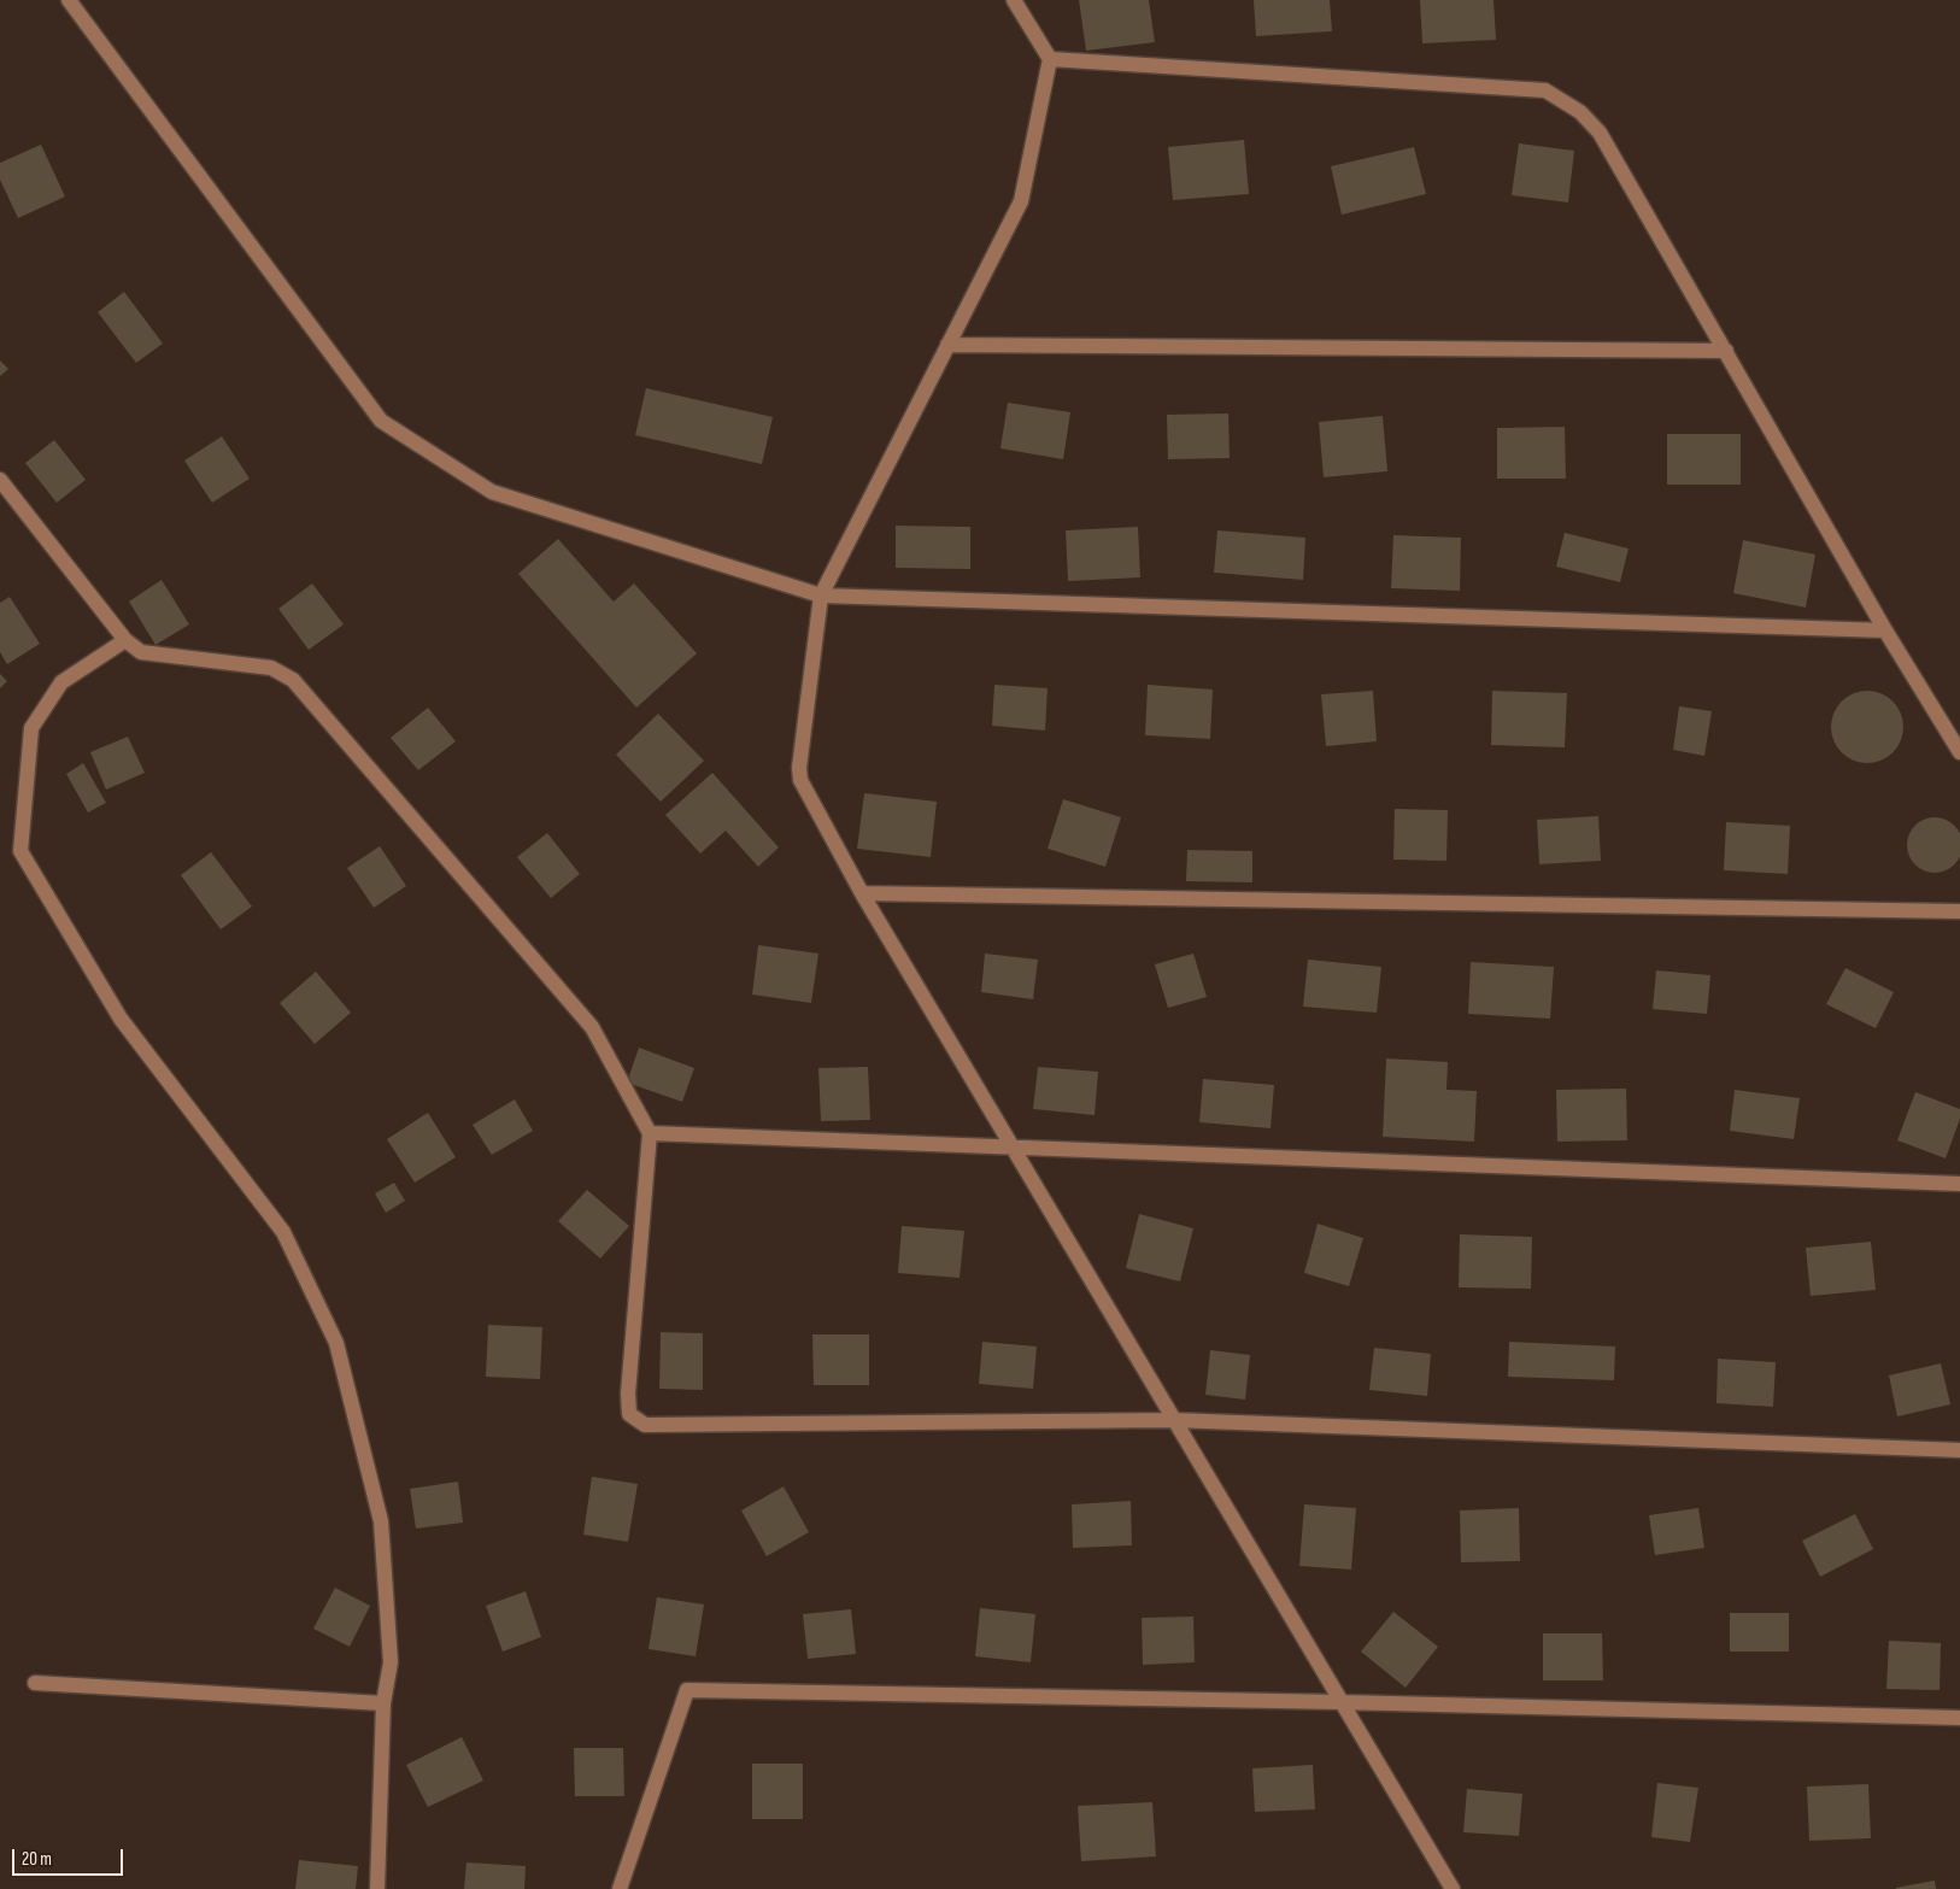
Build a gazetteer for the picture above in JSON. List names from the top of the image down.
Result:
{
  "scale_bar": "20 m"
}
